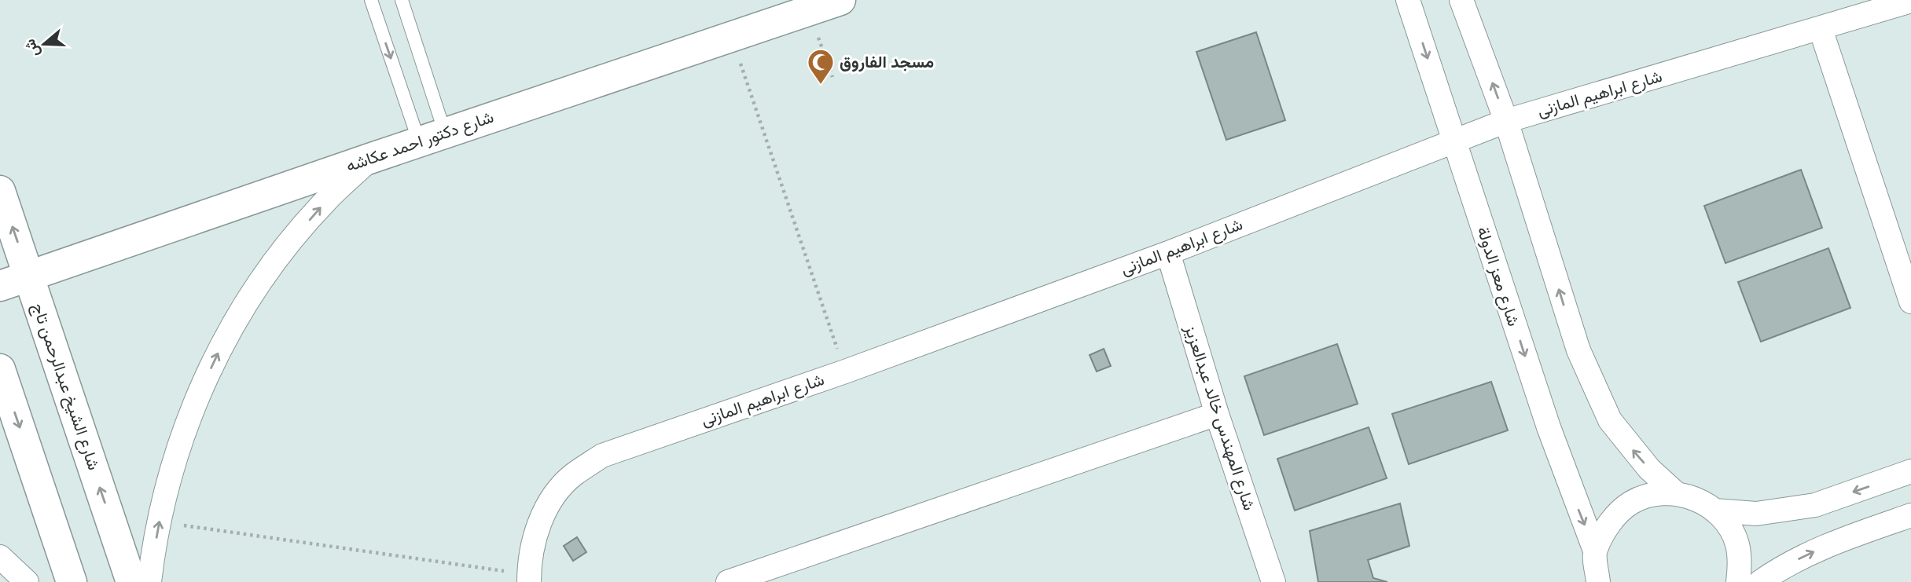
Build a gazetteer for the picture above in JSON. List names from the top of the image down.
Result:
{
  "streets": {
    "street": [
      "شارع ابراهيم المازنى",
      "شارع دكتور احمد عكاشه",
      "شارع معز الدولة",
      "شارع الشيخ عبدالرحمن تاج",
      "شارع المهندس خالد عبدالعزيز"
    ]
  },
  "crossings": [
    ["شارع ابراهيم المازنى", "شارع معز الدولة"],
    ["شارع ابراهيم المازنى", "شارع المهندس خالد عبدالعزيز"],
    ["شارع دكتور احمد عكاشه", "شارع الشيخ عبدالرحمن تاج"]
  ],
  "places": {
    "mosque": ["مسجد الفاروق"]
  },
  "north": "left"
}
